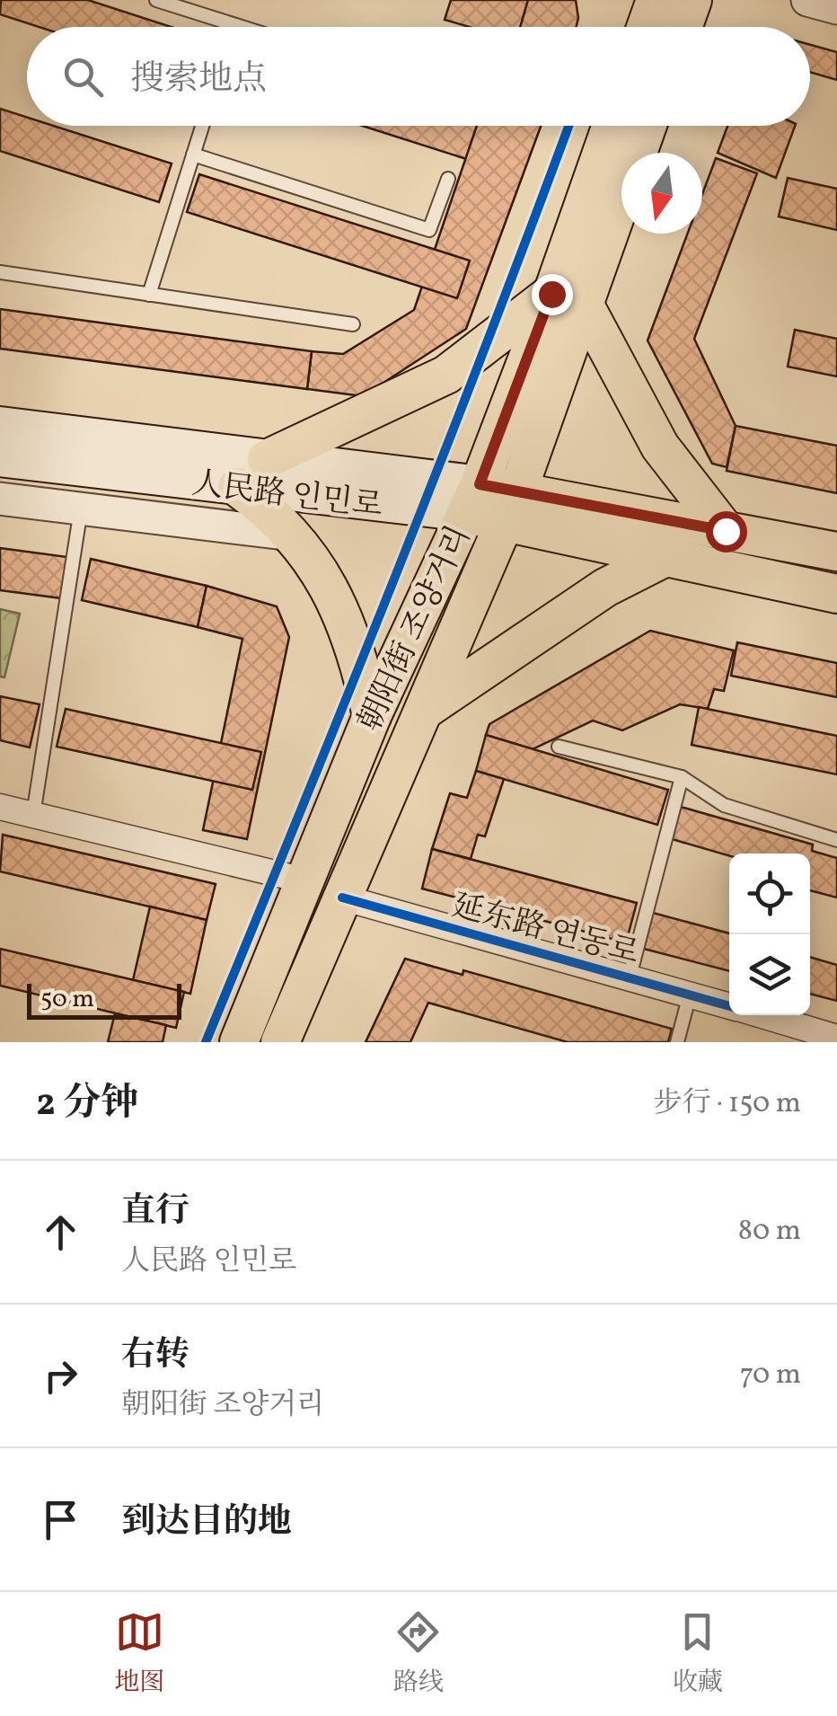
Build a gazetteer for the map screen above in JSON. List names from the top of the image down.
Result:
{
  "streets": {
    "main road": ["人民路 인민로", "朝阳街 조양거리"],
    "street": ["延东路 연동로"]
  },
  "crossings": [
    ["人民路 인민로", "朝阳街 조양거리"],
    ["朝阳街 조양거리", "延东路 연동로"]
  ],
  "scale_bar": "50 m",
  "north": "bottom",
  "page": {
    "search": "搜索地点",
    "scale": "50 m",
    "heading": ["2 分钟", "步行 · 150 m"],
    "list": [
      ["直行", "人民路 인민로", "80 m"],
      ["右转", "朝阳街 조양거리", "70 m"],
      "到达目的地"
    ],
    "nav": ["地图", "路线", "收藏"]
  }
}
